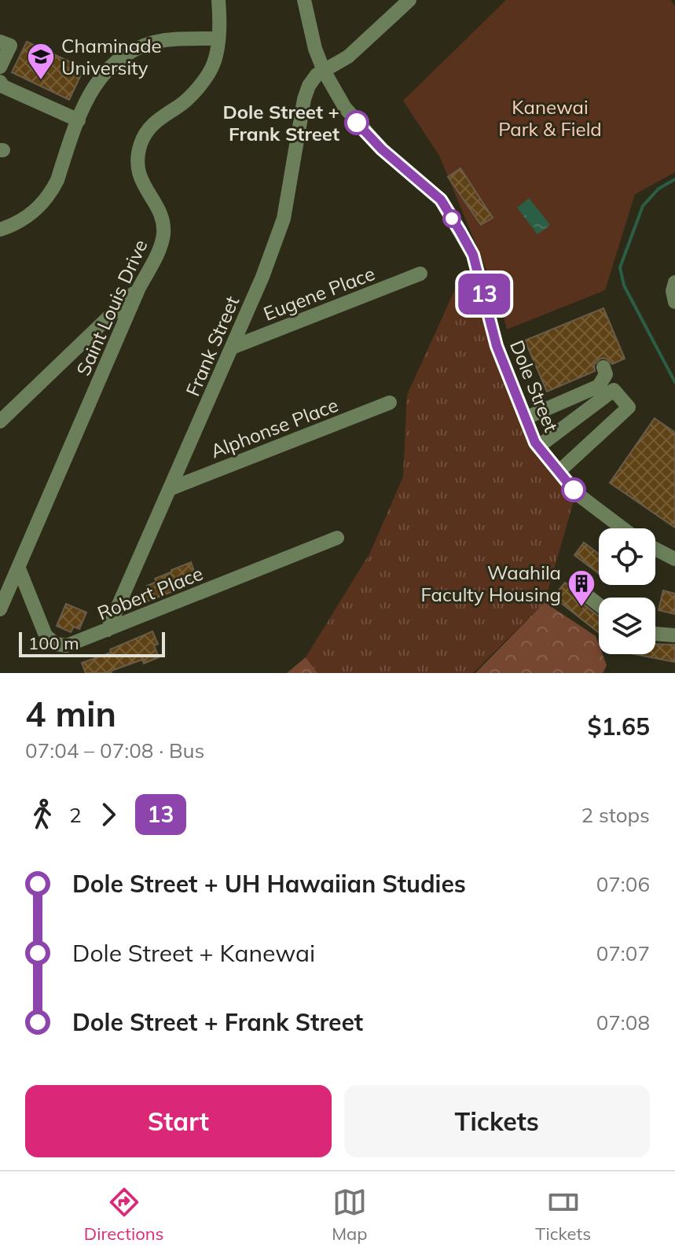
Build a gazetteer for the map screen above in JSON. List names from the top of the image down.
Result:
{
  "streets": {
    "street": [
      "Eugene Place",
      "Saint Louis Drive",
      "Frank Street",
      "Dole Street",
      "Alphonse Place",
      "Robert Place"
    ]
  },
  "crossings": [
    ["Eugene Place", "Frank Street"],
    ["Saint Louis Drive", "Robert Place"],
    ["Frank Street", "Dole Street"],
    ["Frank Street", "Alphonse Place"],
    ["Frank Street", "Robert Place"]
  ],
  "parks": ["Kanewai Park & Field"],
  "places": {
    "school or university": ["Chaminade University"],
    "other": ["Dole Street + Frank Street"],
    "building": ["Waahila Faculty Housing"]
  },
  "lines": ["bus line 13"],
  "scale_bar": "100 m",
  "page": {
    "on_map": "13",
    "scale": "100 m",
    "heading": ["4 min", "07:04 – 07:08 · Bus", "$1.65"],
    "legs": ["2", "13", "2 stops"],
    "list": [
      {
        "name": "Dole Street + UH Hawaiian Studies",
        "value": "07:06"
      },
      {
        "name": "Dole Street + Kanewai",
        "value": "07:07"
      },
      {
        "name": "Dole Street + Frank Street",
        "value": "07:08"
      }
    ],
    "buttons": ["Start", "Tickets"],
    "tabs": ["Directions", "Map", "Tickets"]
  }
}
